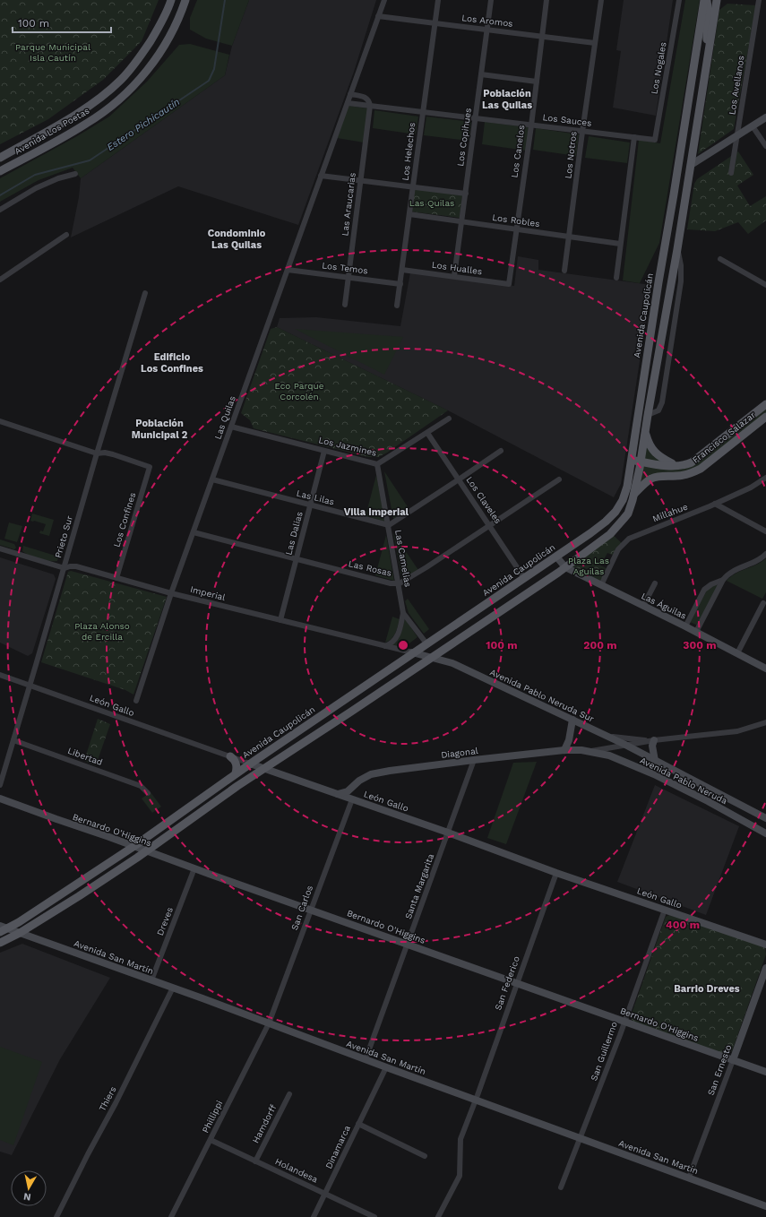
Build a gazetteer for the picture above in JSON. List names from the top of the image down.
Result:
{
  "streets": {
    "main road": [
      "Avenida Los Poetas",
      "Avenida Caupolicán",
      "Francisco Salazar",
      "Las Águilas",
      "Avenida Pablo Neruda Sur",
      "León Gallo",
      "Diagonal",
      "Avenida Pablo Neruda",
      "Bernardo O'Higgins",
      "Avenida San Martín",
      "San Ernesto"
    ],
    "street": [
      "Los Aromos",
      "Los Nogales",
      "Los Avellanos",
      "Los Sauces",
      "Los Copihues",
      "Los Helechos",
      "Los Canelos",
      "Los Notros",
      "Las Araucarias",
      "Los Robles",
      "Los Temos",
      "Los Hualles",
      "Las Quilas",
      "Los Jazmines",
      "Las Lilas",
      "Los Claveles",
      "Millahue",
      "Los Confines",
      "Las Dalias",
      "Prieto Sur",
      "Las Camelias",
      "Las Rosas",
      "Imperial",
      "Libertad",
      "Santa Margarita",
      "San Carlos",
      "Dreves",
      "San Federico",
      "San Guillermo",
      "Thiers",
      "Phillippi",
      "Hamdorff",
      "Dinamarca",
      "Holandesa"
    ]
  },
  "crossings": [
    ["Los Aromos", "Los Copihues"],
    ["Los Aromos", "Los Helechos"],
    ["Los Aromos", "Los Canelos"],
    ["Los Aromos", "Los Notros"],
    ["Los Aromos", "Las Quilas"],
    ["Los Nogales", "Los Sauces"],
    ["Los Sauces", "Los Copihues"],
    ["Los Sauces", "Los Helechos"],
    ["Los Sauces", "Los Canelos"],
    ["Los Sauces", "Los Notros"],
    ["Los Sauces", "Las Araucarias"],
    ["Los Sauces", "Las Quilas"],
    ["Los Copihues", "Los Robles"],
    ["Los Copihues", "Los Hualles"],
    ["Los Helechos", "Los Robles"],
    ["Los Helechos", "Los Temos"],
    ["Los Helechos", "Los Hualles"],
    ["Los Canelos", "Los Robles"],
    ["Los Canelos", "Los Hualles"],
    ["Los Notros", "Los Robles"],
    ["Las Araucarias", "Los Temos"],
    ["Los Temos", "Las Quilas"],
    ["Avenida Caupolicán", "Francisco Salazar"],
    ["Avenida Caupolicán", "Los Claveles"],
    ["Avenida Caupolicán", "Imperial"],
    ["Avenida Caupolicán", "Las Águilas"],
    ["Avenida Caupolicán", "Avenida Pablo Neruda Sur"],
    ["Avenida Caupolicán", "León Gallo"],
    ["Avenida Caupolicán", "Bernardo O'Higgins"],
    ["Avenida Caupolicán", "Avenida San Martín"],
    ["Las Quilas", "Los Jazmines"],
    ["Las Quilas", "Las Lilas"],
    ["Las Quilas", "Las Rosas"],
    ["Las Quilas", "Imperial"],
    ["Los Jazmines", "Los Claveles"],
    ["Los Jazmines", "Las Dalias"],
    ["Los Jazmines", "Las Camelias"],
    ["Las Lilas", "Las Dalias"],
    ["Las Lilas", "Las Camelias"],
    ["Los Claveles", "Las Rosas"],
    ["Millahue", "Las Águilas"],
    ["Los Confines", "Prieto Sur"],
    ["Los Confines", "Imperial"],
    ["Las Dalias", "Las Rosas"],
    ["Las Dalias", "Imperial"],
    ["Prieto Sur", "Imperial"],
    ["Prieto Sur", "León Gallo"],
    ["Prieto Sur", "Libertad"],
    ["Las Camelias", "Las Rosas"],
    ["Las Camelias", "Imperial"],
    ["Imperial", "Avenida Pablo Neruda Sur"],
    ["Avenida Pablo Neruda Sur", "Avenida Pablo Neruda"],
    ["León Gallo", "Diagonal"],
    ["León Gallo", "Santa Margarita"],
    ["León Gallo", "San Carlos"],
    ["León Gallo", "San Federico"],
    ["León Gallo", "San Guillermo"],
    ["Diagonal", "Avenida Pablo Neruda"],
    ["Diagonal", "Santa Margarita"],
    ["Bernardo O'Higgins", "Santa Margarita"],
    ["Bernardo O'Higgins", "San Carlos"],
    ["Bernardo O'Higgins", "Dreves"],
    ["Bernardo O'Higgins", "San Federico"],
    ["Bernardo O'Higgins", "San Guillermo"],
    ["Bernardo O'Higgins", "San Ernesto"],
    ["Santa Margarita", "Avenida San Martín"],
    ["San Carlos", "Avenida San Martín"],
    ["San Carlos", "Phillippi"],
    ["Dreves", "Avenida San Martín"],
    ["Avenida San Martín", "San Federico"],
    ["Avenida San Martín", "San Guillermo"],
    ["Avenida San Martín", "San Ernesto"],
    ["Avenida San Martín", "Thiers"],
    ["Avenida San Martín", "Phillippi"],
    ["Avenida San Martín", "Dinamarca"],
    ["Phillippi", "Holandesa"],
    ["Hamdorff", "Holandesa"],
    ["Dinamarca", "Holandesa"]
  ],
  "districts": [
    "Población Las Quilas",
    "Condominio Las Quilas",
    "Edificio Los Confines",
    "Población Municipal 2",
    "Villa Imperial",
    "Barrio Dreves"
  ],
  "water": ["Estero Pichicautín"],
  "parks": [
    "Parque Municipal Isla Cautín",
    "Las Quilas",
    "Eco Parque Corcolén",
    "Plaza Las Aguilas",
    "Plaza Alonso de Ercilla"
  ],
  "scale_bar": "100 m",
  "north": "bottom",
  "rings": [
    "100 m",
    "200 m",
    "300 m",
    "400 m"
  ]
}
